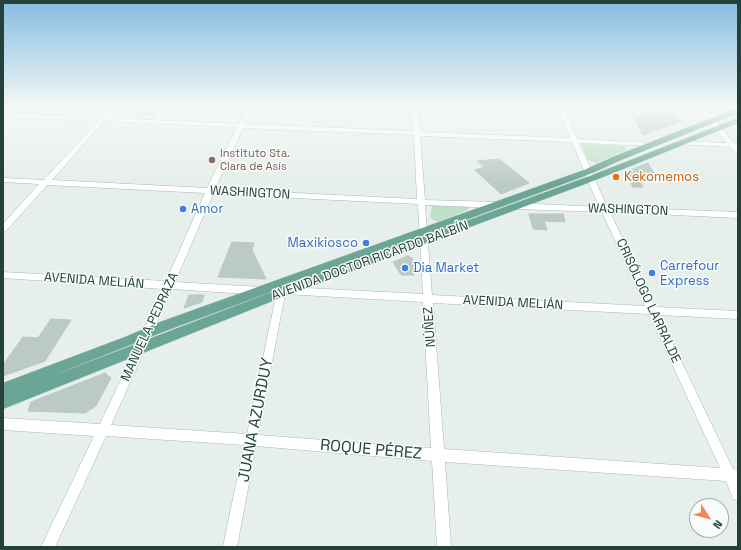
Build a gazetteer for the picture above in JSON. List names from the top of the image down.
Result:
{
  "streets": {
    "main road": ["AVENIDA DOCTOR RICARDO BALBÍN"],
    "street": [
      "WASHINGTON",
      "AVENIDA MELIÁN",
      "CRISÓLOGO LARRALDE",
      "MANUELA PEDRAZA",
      "NÚÑEZ",
      "JUANA AZURDUY",
      "ROQUE PÉREZ"
    ]
  },
  "crossings": [
    ["WASHINGTON", "AVENIDA DOCTOR RICARDO BALBÍN"],
    ["WASHINGTON", "CRISÓLOGO LARRALDE"],
    ["WASHINGTON", "MANUELA PEDRAZA"],
    ["WASHINGTON", "NÚÑEZ"],
    ["AVENIDA DOCTOR RICARDO BALBÍN", "AVENIDA MELIÁN"],
    ["AVENIDA DOCTOR RICARDO BALBÍN", "CRISÓLOGO LARRALDE"],
    ["AVENIDA DOCTOR RICARDO BALBÍN", "MANUELA PEDRAZA"],
    ["AVENIDA DOCTOR RICARDO BALBÍN", "NÚÑEZ"],
    ["AVENIDA DOCTOR RICARDO BALBÍN", "JUANA AZURDUY"],
    ["AVENIDA MELIÁN", "CRISÓLOGO LARRALDE"],
    ["AVENIDA MELIÁN", "MANUELA PEDRAZA"],
    ["AVENIDA MELIÁN", "NÚÑEZ"],
    ["AVENIDA MELIÁN", "JUANA AZURDUY"],
    ["CRISÓLOGO LARRALDE", "ROQUE PÉREZ"],
    ["MANUELA PEDRAZA", "ROQUE PÉREZ"],
    ["NÚÑEZ", "ROQUE PÉREZ"],
    ["JUANA AZURDUY", "ROQUE PÉREZ"]
  ],
  "places": [
    "Instituto Sta. Clara de Asís",
    "Kekomemos",
    "Amor",
    "Maxikiosco",
    "Dia Market",
    "Carrefour Express"
  ],
  "north": "bottom right"
}
